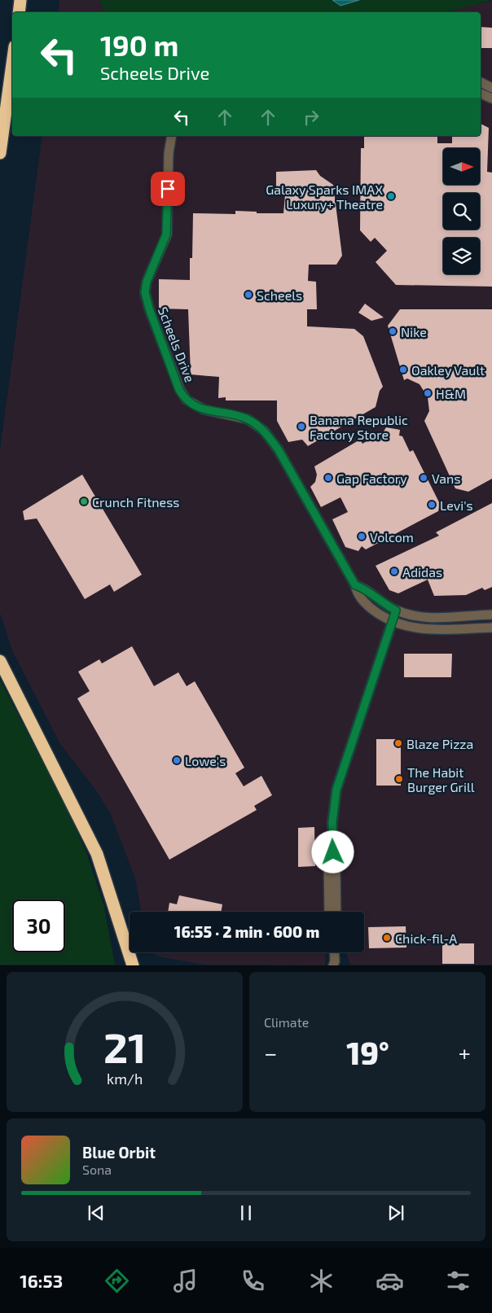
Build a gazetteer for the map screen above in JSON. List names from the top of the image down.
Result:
{
  "streets": {
    "street": ["Scheels Drive"]
  },
  "places": [
    "Galaxy Sparks IMAX Luxury+ Theatre",
    "Scheels",
    "Nike",
    "Oakley Vault",
    "H&M",
    "Banana Republic Factory Store",
    "Gap Factory",
    "Vans",
    "Crunch Fitness",
    "Levi's",
    "Volcom",
    "Adidas",
    "Blaze Pizza",
    "Lowe's",
    "The Habit Burger Grill",
    "Chick-fil-A"
  ],
  "north": "right",
  "page": {
    "turn": ["190 m", "Scheels Drive"],
    "limit": "30",
    "trip": "16:55 · 2 min · 600 m",
    "tile": "Climate",
    "heat": ["−", "19°", "+"],
    "song": ["Blue Orbit", "Sona"],
    "tabs": "16:53",
    "gauge": ["21", "km/h"]
  }
}
